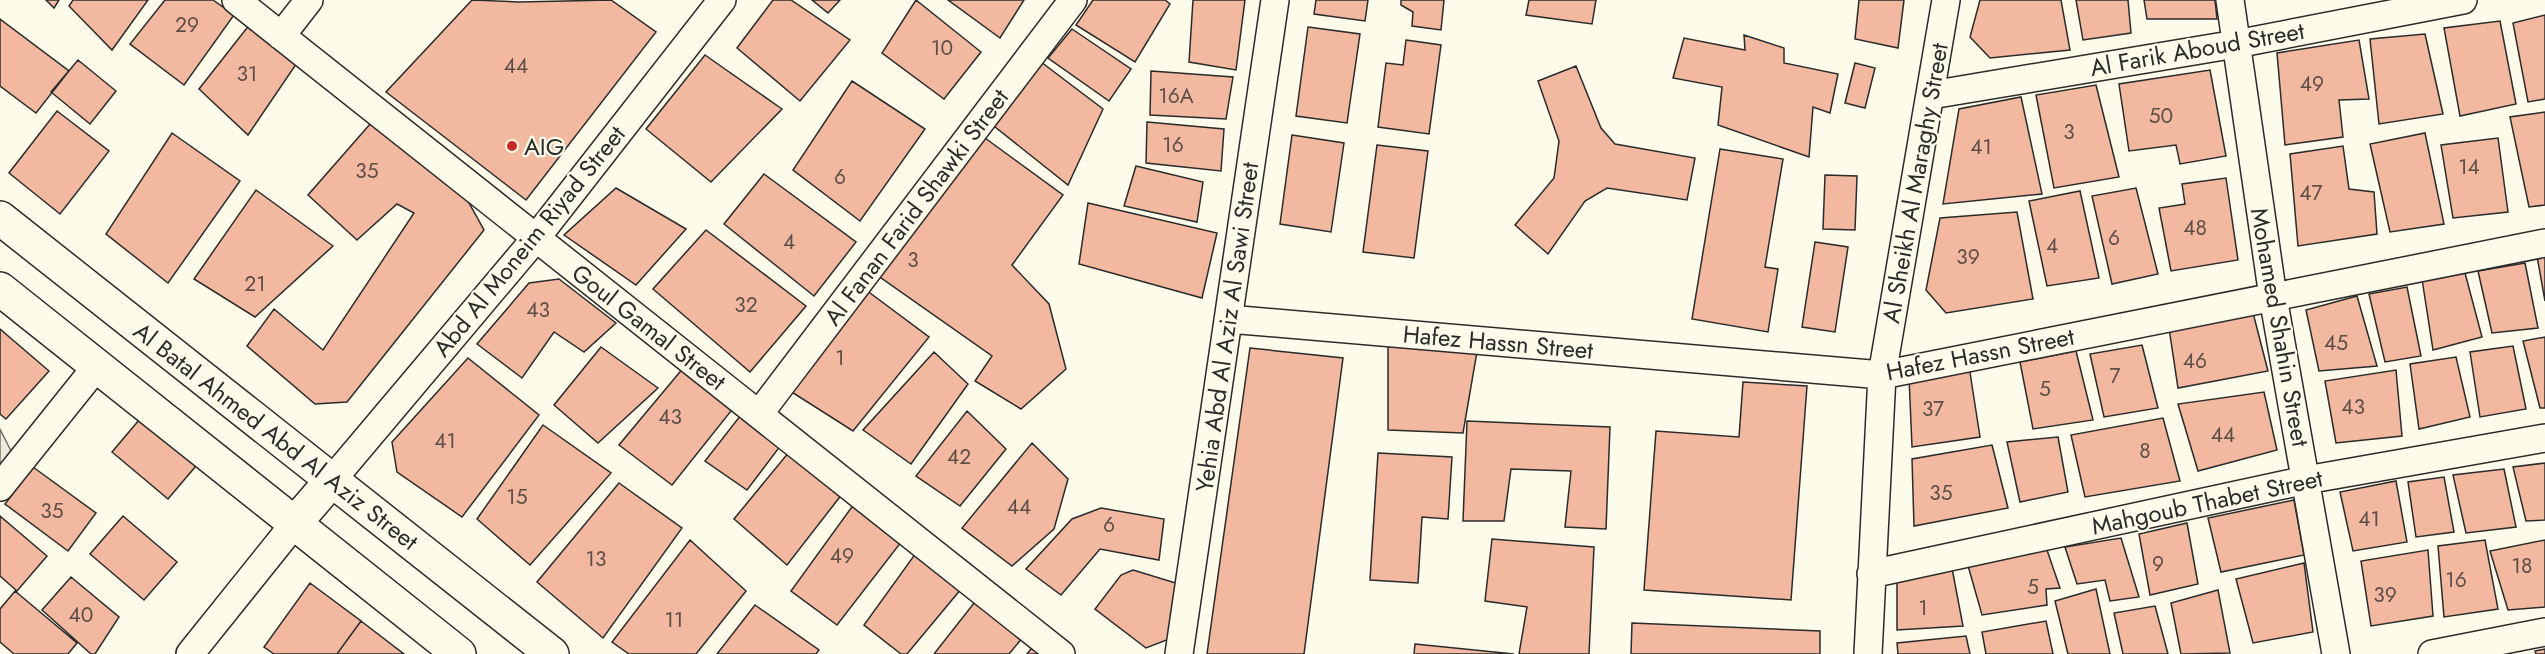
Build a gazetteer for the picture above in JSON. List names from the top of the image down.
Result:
{
  "streets": {
    "main road": ["Al Batal Ahmed Abd Al Aziz Street"],
    "street": [
      "Al Farik Aboud Street",
      "Al Sheikh Al Maraghy Street",
      "Al Fanan Farid Shawki Street",
      "Abd Al Moneim Riyad Street",
      "Goul Gamal Street",
      "Yehia Abd Al Aziz Al Sawi Street",
      "Mohamed Shahin Street",
      "Hafez Hassn Street",
      "Mahgoub Thabet Street"
    ]
  },
  "crossings": [
    ["Al Farik Aboud Street", "Al Sheikh Al Maraghy Street"],
    ["Al Farik Aboud Street", "Mohamed Shahin Street"],
    ["Al Sheikh Al Maraghy Street", "Hafez Hassn Street"],
    ["Al Sheikh Al Maraghy Street", "Mahgoub Thabet Street"],
    ["Al Fanan Farid Shawki Street", "Goul Gamal Street"],
    ["Abd Al Moneim Riyad Street", "Goul Gamal Street"],
    ["Abd Al Moneim Riyad Street", "Al Batal Ahmed Abd Al Aziz Street"],
    ["Yehia Abd Al Aziz Al Sawi Street", "Hafez Hassn Street"],
    ["Mohamed Shahin Street", "Hafez Hassn Street"],
    ["Mohamed Shahin Street", "Mahgoub Thabet Street"]
  ],
  "places": ["AIG"],
  "house_numbers": [
    "29",
    "10",
    "44",
    "31",
    "49",
    "16A",
    "50",
    "3",
    "16",
    "41",
    "14",
    "35",
    "6",
    "47",
    "48",
    "6",
    "4",
    "4",
    "39",
    "3",
    "21",
    "32",
    "43",
    "45",
    "1",
    "46",
    "7",
    "5",
    "43",
    "37",
    "43",
    "44",
    "41",
    "8",
    "42",
    "35",
    "15",
    "44",
    "35",
    "41",
    "6",
    "49",
    "13",
    "9",
    "18",
    "16",
    "5",
    "39",
    "1",
    "40",
    "11"
  ]
}
